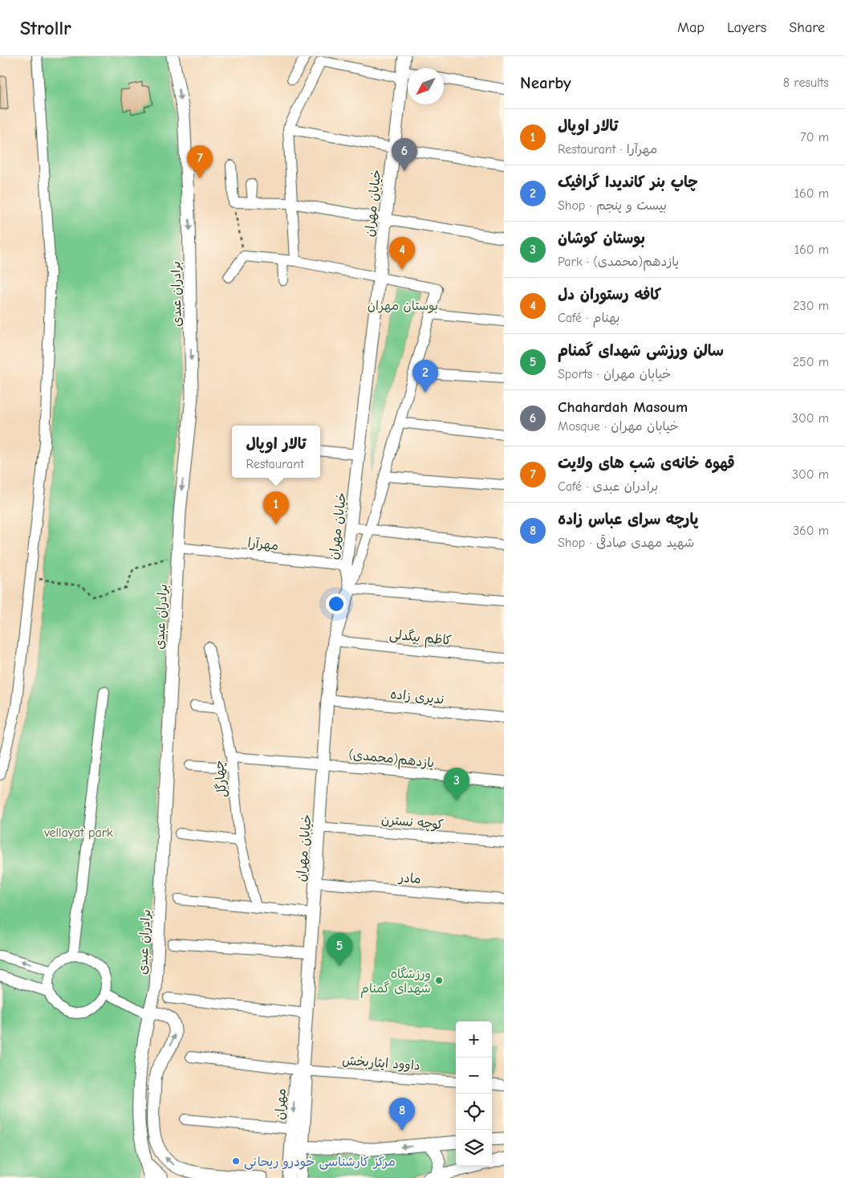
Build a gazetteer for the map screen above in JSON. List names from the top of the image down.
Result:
{
  "streets": {
    "main road": ["خیابان مهران", "برادران عبدی", "مهران"],
    "street": [
      "مهرآرا",
      "کاظم بیگدلی",
      "ندیری زاده",
      "یازدهم(محمدی)",
      "چهارگل",
      "کوچه نسترن",
      "مادر",
      "داوود ایثاربخش"
    ]
  },
  "crossings": [
    ["خیابان مهران", "مهرآرا"],
    ["خیابان مهران", "کاظم بیگدلی"],
    ["خیابان مهران", "ندیری زاده"],
    ["خیابان مهران", "یازدهم(محمدی)"],
    ["خیابان مهران", "کوچه نسترن"],
    ["خیابان مهران", "مادر"],
    ["خیابان مهران", "داوود ایثاربخش"],
    ["خیابان مهران", "مهران"],
    ["برادران عبدی", "مهرآرا"],
    ["یازدهم(محمدی)", "چهارگل"],
    ["داوود ایثاربخش", "مهران"]
  ],
  "one_way": ["برادران عبدی"],
  "parks": ["بوستان مهران", "vellayat park"],
  "places": ["ورزشگاه شهدای گمنام", "مرکز کارشناسی خودرو ریحانی"],
  "north": "bottom left",
  "page": {
    "header": "Strollr",
    "nav": ["Map", "Layers", "Share"],
    "heading": ["Nearby", "8 results"],
    "list": [
      {
        "mark": "1",
        "name": "تالار اوپال",
        "note": "Restaurant · مهرآرا",
        "value": "70 m"
      },
      {
        "mark": "2",
        "name": "چاپ بنر کاندیدا گرافیک",
        "note": "Shop · بیست و پنجم",
        "value": "160 m"
      },
      {
        "mark": "3",
        "name": "بوستان کوشان",
        "note": "Park · یازدهم(محمدی)",
        "value": "160 m"
      },
      {
        "mark": "4",
        "name": "کافه رستوران دل",
        "note": "Café · بهنام",
        "value": "230 m"
      },
      {
        "mark": "5",
        "name": "سالن ورزشی شهدای گمنام",
        "note": "Sports · خیابان مهران",
        "value": "250 m"
      },
      {
        "mark": "6",
        "name": "Chahardah Masoum",
        "note": "Mosque · خیابان مهران",
        "value": "300 m"
      },
      {
        "mark": "7",
        "name": "قهوه خانه‌ی شب های ولایت",
        "note": "Café · برادران عبدی",
        "value": "300 m"
      },
      {
        "mark": "8",
        "name": "پارچه سرای عباس زاده",
        "note": "Shop · شهید مهدی صادقی",
        "value": "360 m"
      }
    ],
    "pins": [
      "6",
      "7",
      "4",
      "2",
      "1",
      "3",
      "5",
      "8"
    ],
    "popup": ["تالار اوپال", "Restaurant"],
    "map_buttons": ["+", "−"]
  }
}
